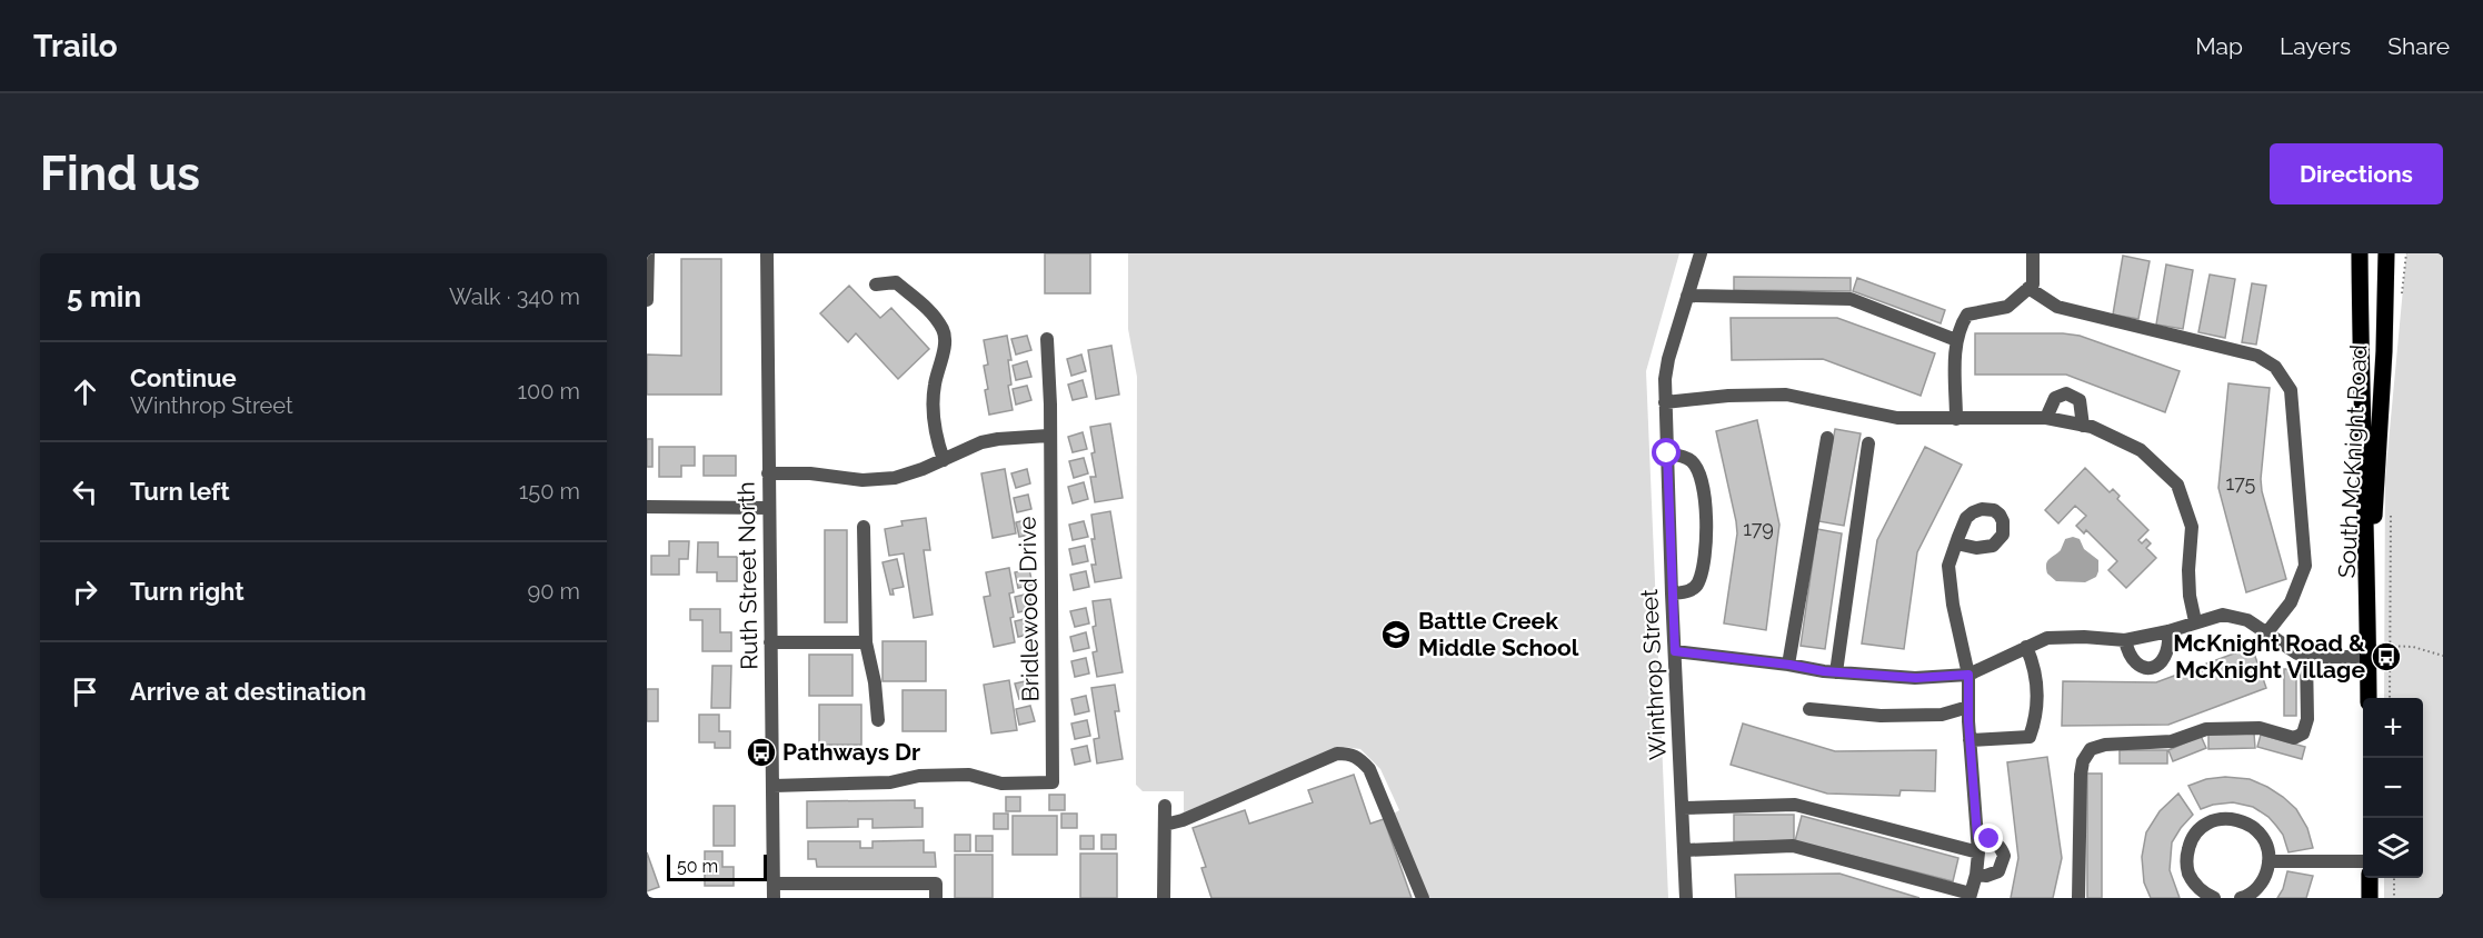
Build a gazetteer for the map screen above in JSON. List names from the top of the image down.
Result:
{
  "streets": {
    "main road": ["South McKnight Road"],
    "street": ["Ruth Street North", "Bridlewood Drive", "Winthrop Street"]
  },
  "crossings": [
    ["Ruth Street North", "Bridlewood Drive"]
  ],
  "places": {
    "school or university": ["Battle Creek Middle School"],
    "bus stop": ["McKnight Road & McKnight Village", "Pathways Dr"]
  },
  "house_numbers": ["175", "179"],
  "scale_bar": "50 m",
  "page": {
    "header": "Trailo",
    "nav": ["Map", "Layers", "Share"],
    "buttons": "Directions",
    "title": "Find us",
    "heading": ["5 min", "Walk · 340 m"],
    "list": [
      ["Continue", "Winthrop Street", "100 m"],
      ["Turn left", "150 m"],
      ["Turn right", "90 m"],
      "Arrive at destination"
    ],
    "map_buttons": ["+", "−"],
    "scale": "50 m"
  }
}
